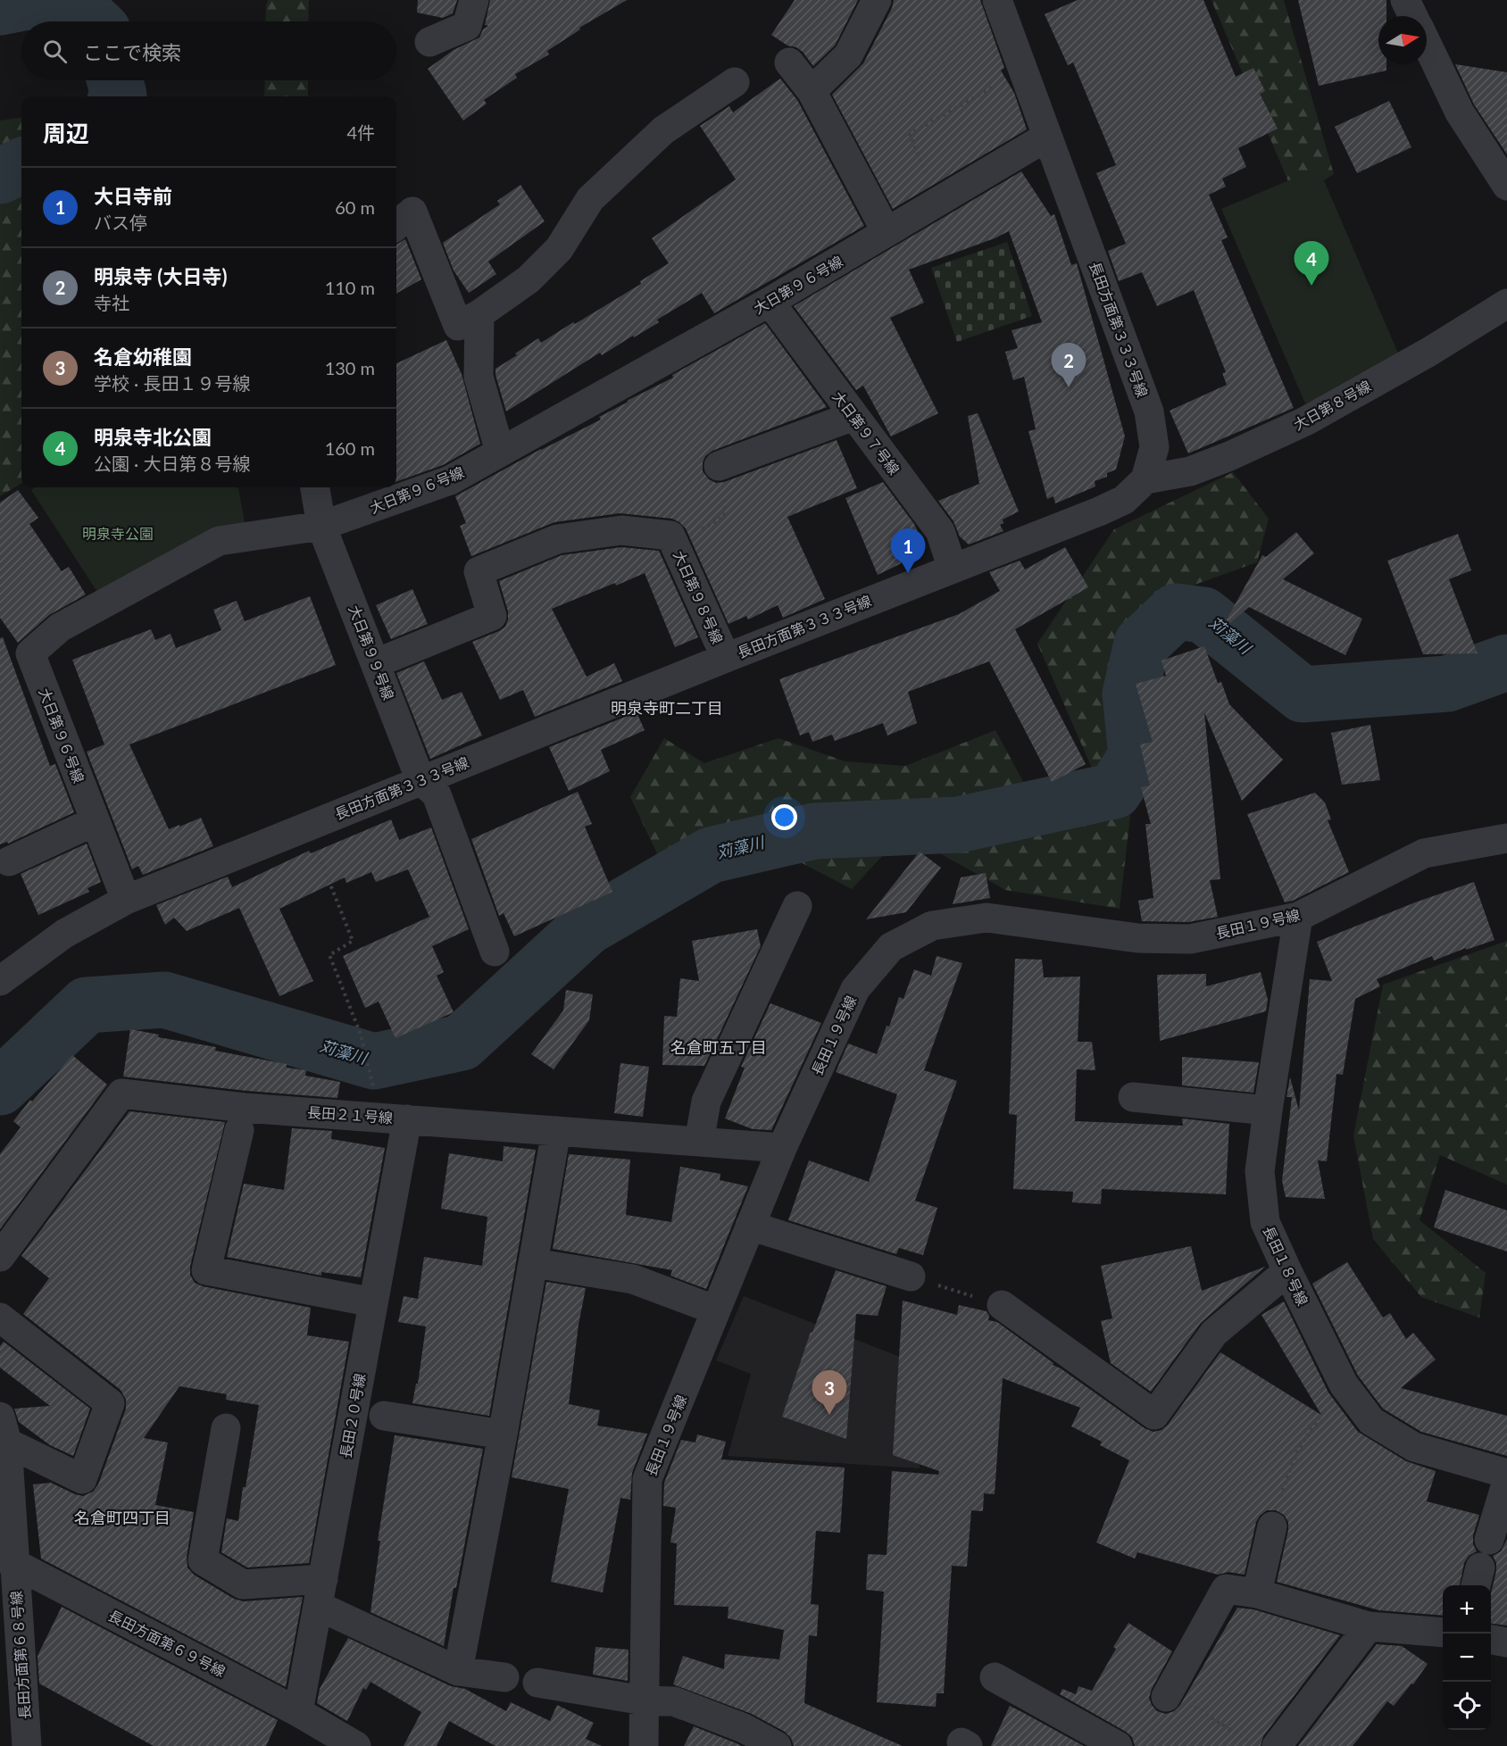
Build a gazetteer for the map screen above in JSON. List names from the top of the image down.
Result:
{
  "streets": {
    "street": [
      "大日第９６号線",
      "長田方面第３３３号線",
      "大日第８号線",
      "大日第９７号線",
      "大日第９８号線",
      "大日第９９号線",
      "長田１９号線",
      "長田２１号線",
      "長田１８号線",
      "長田２０号線",
      "長田方面第６９号線",
      "長田方面第６８号線"
    ]
  },
  "crossings": [
    ["大日第９６号線", "長田方面第３３３号線"],
    ["大日第９６号線", "大日第９７号線"],
    ["大日第９６号線", "大日第９９号線"],
    ["長田方面第３３３号線", "大日第８号線"],
    ["長田方面第３３３号線", "大日第９７号線"],
    ["長田方面第３３３号線", "大日第９８号線"],
    ["長田方面第３３３号線", "大日第９９号線"],
    ["長田１９号線", "長田２１号線"],
    ["長田１９号線", "長田１８号線"],
    ["長田２１号線", "長田２０号線"],
    ["長田２０号線", "長田方面第６９号線"],
    ["長田方面第６９号線", "長田方面第６８号線"]
  ],
  "districts": ["明泉寺町二丁目", "名倉町五丁目", "名倉町四丁目"],
  "water": ["苅藻川"],
  "parks": ["明泉寺公園"],
  "north": "right",
  "page": {
    "search": "ここで検索",
    "heading": ["周辺", "4件"],
    "list": [
      {
        "mark": "1",
        "name": "大日寺前",
        "note": "バス停",
        "value": "60 m"
      },
      {
        "mark": "2",
        "name": "明泉寺 (大日寺)",
        "note": "寺社",
        "value": "110 m"
      },
      {
        "mark": "3",
        "name": "名倉幼稚園",
        "note": "学校 · 長田１９号線",
        "value": "130 m"
      },
      {
        "mark": "4",
        "name": "明泉寺北公園",
        "note": "公園 · 大日第８号線",
        "value": "160 m"
      }
    ],
    "pins": [
      "4",
      "2",
      "1",
      "3"
    ],
    "map_buttons": ["+", "−"]
  }
}
